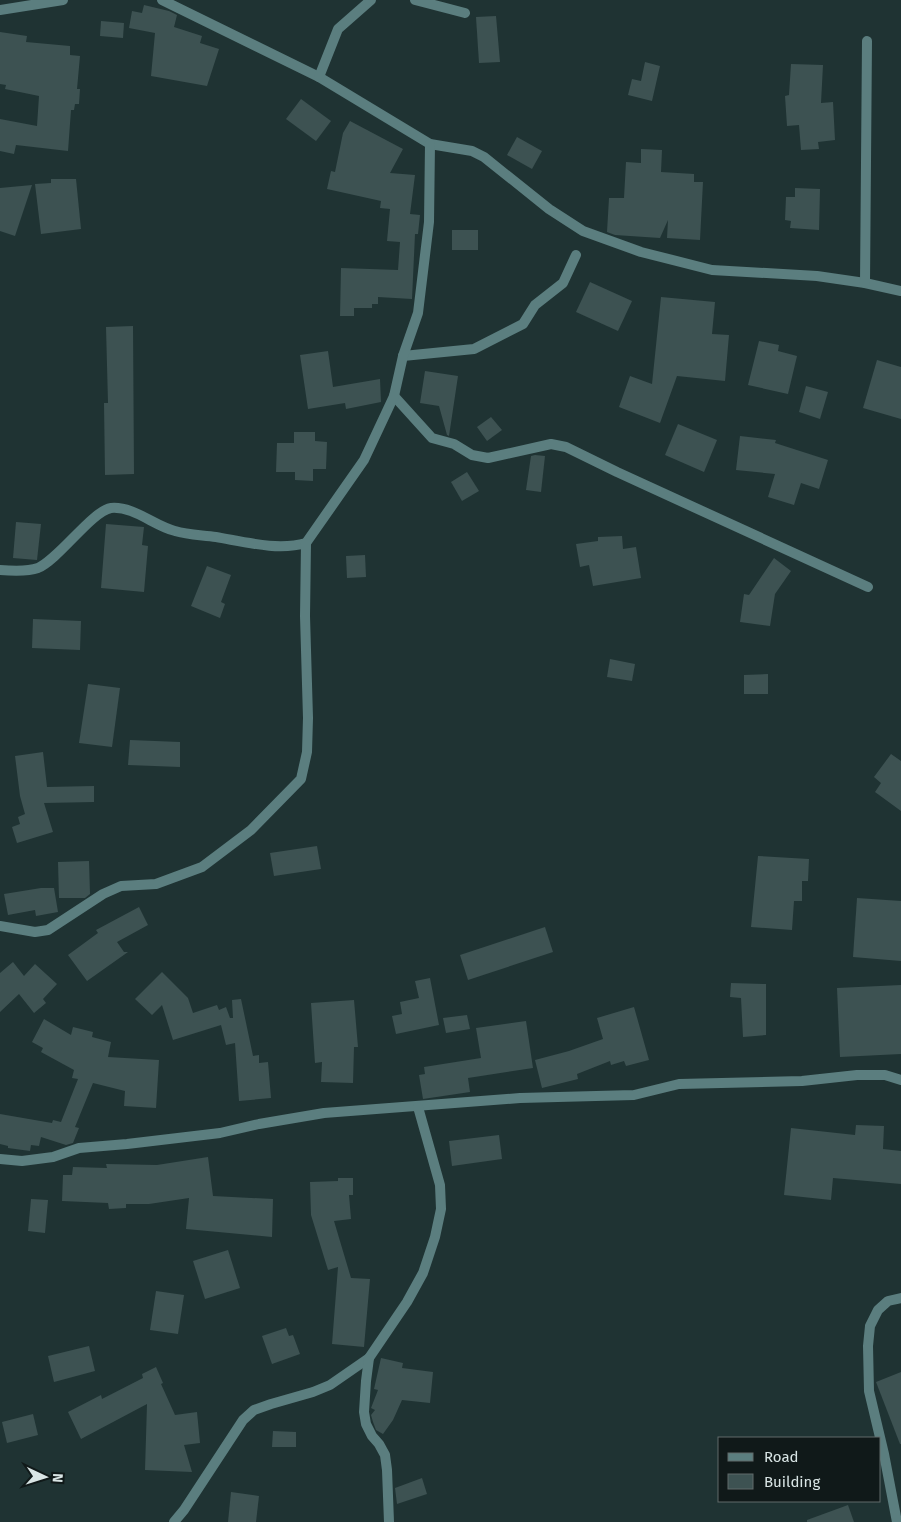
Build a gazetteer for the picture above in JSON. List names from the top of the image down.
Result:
{
  "legend": ["Road", "Building"],
  "north": "right"
}
